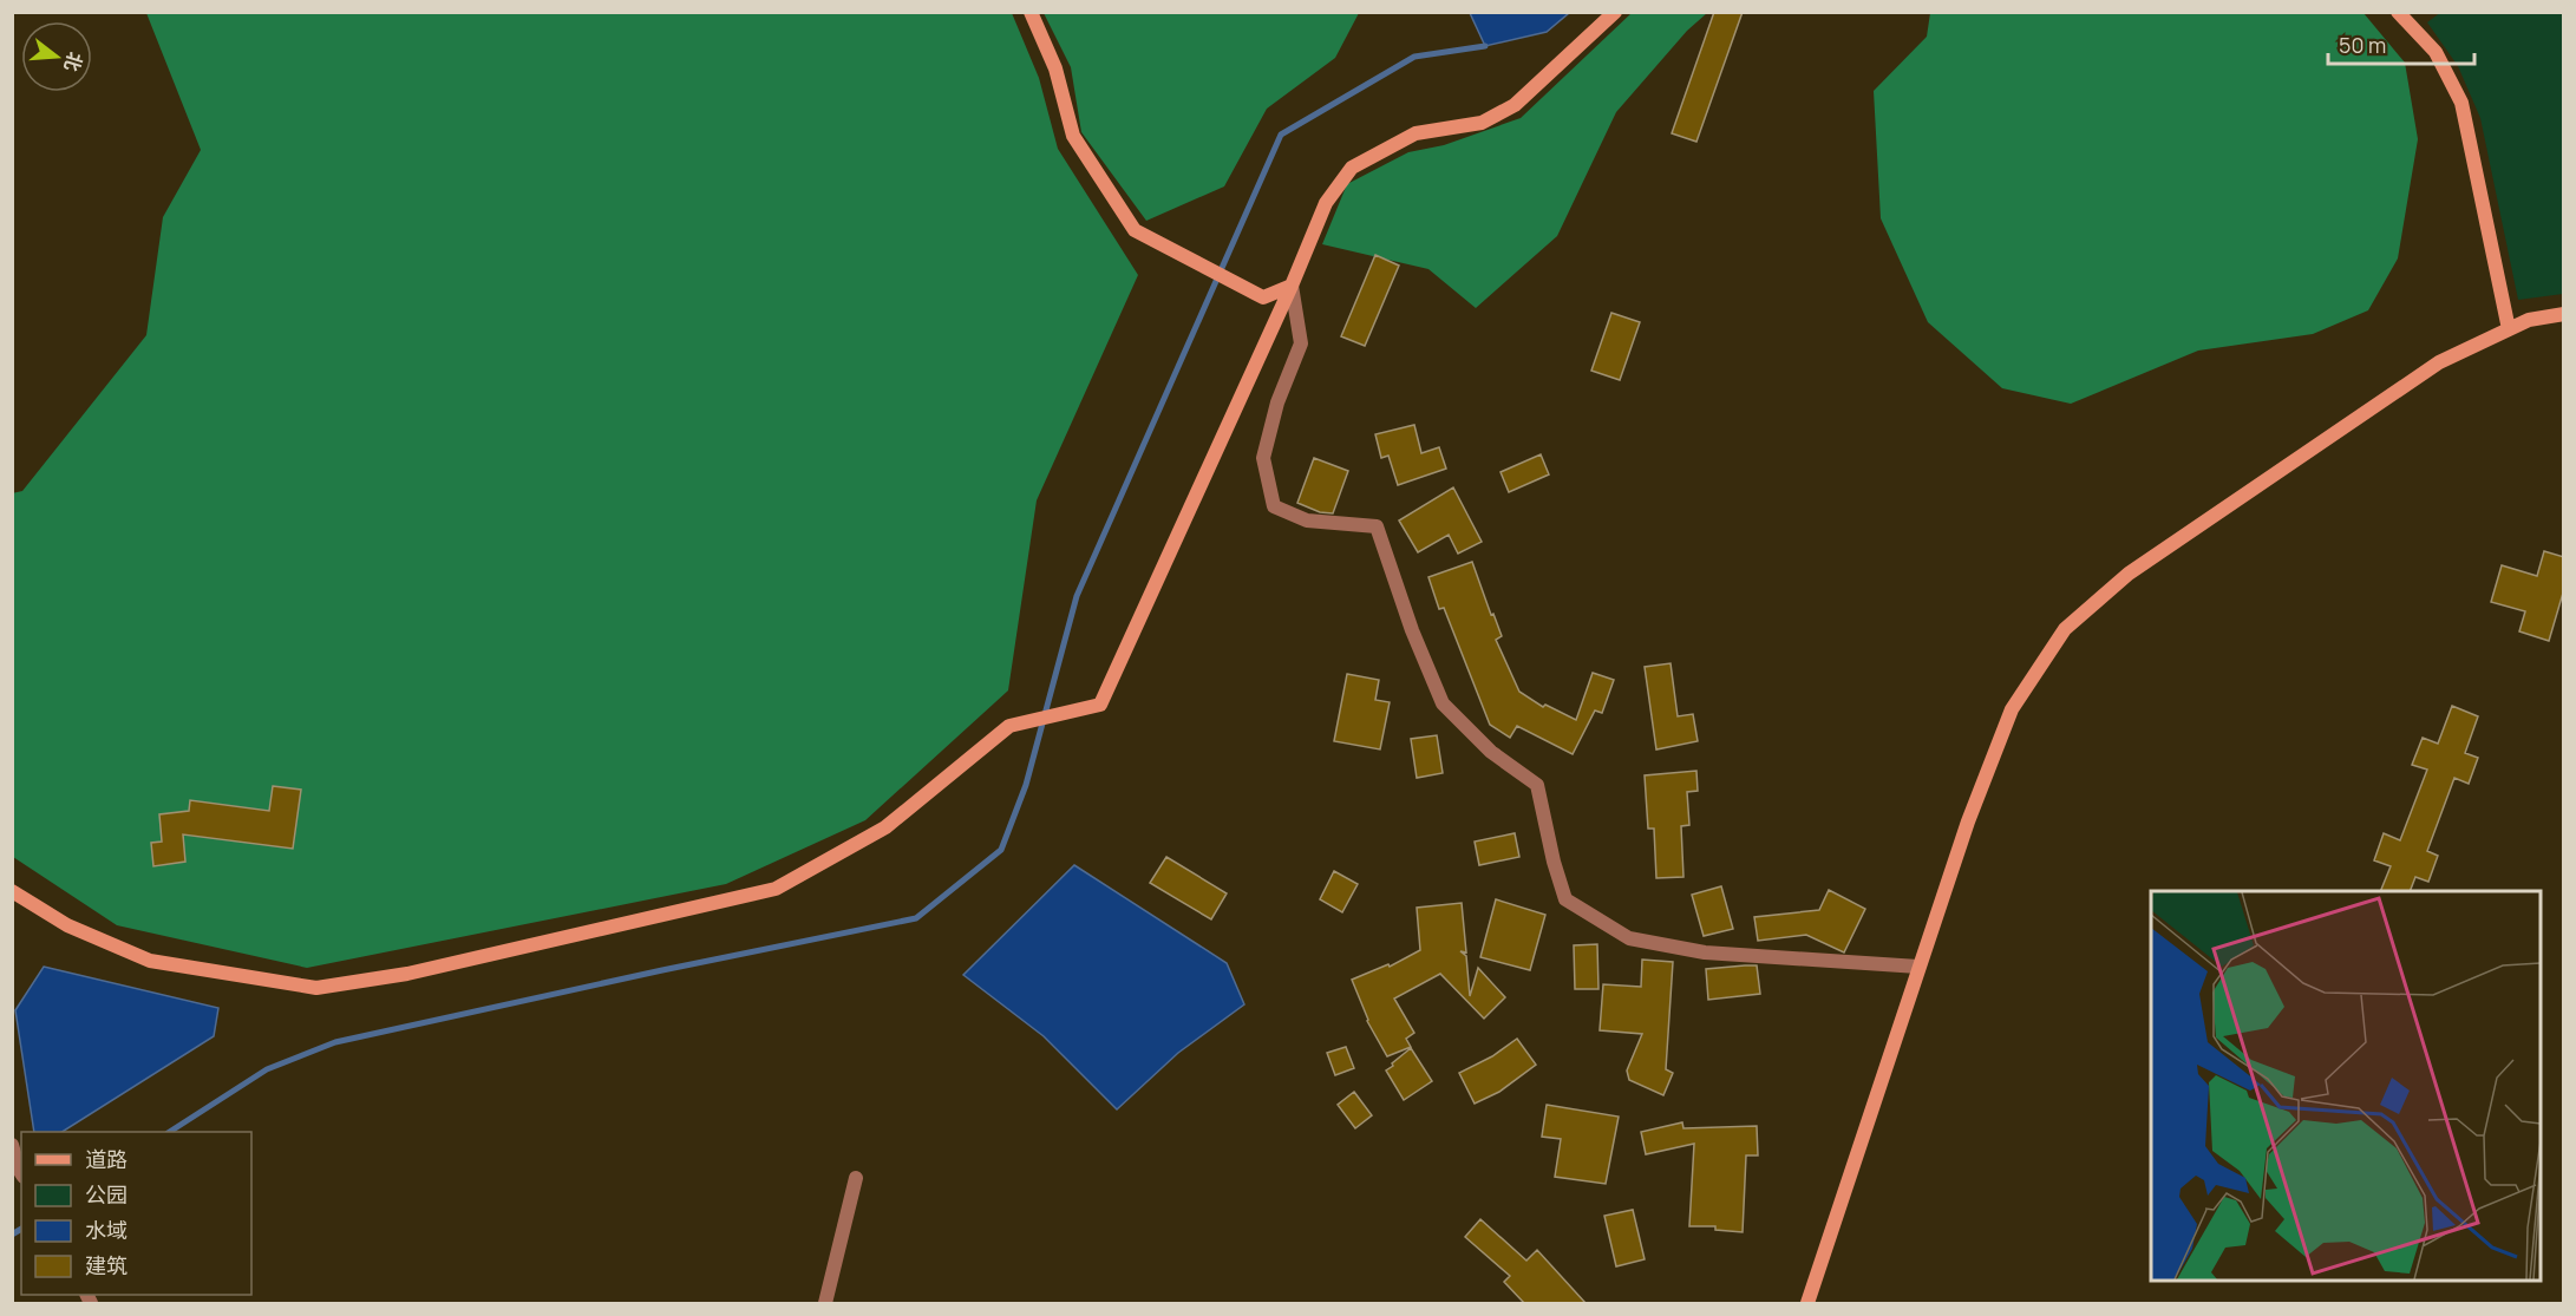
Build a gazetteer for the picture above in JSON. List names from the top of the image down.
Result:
{
  "legend": [
    "道路",
    "公园",
    "水域",
    "建筑"
  ],
  "scale_bar": "50 m",
  "north": "right"
}
